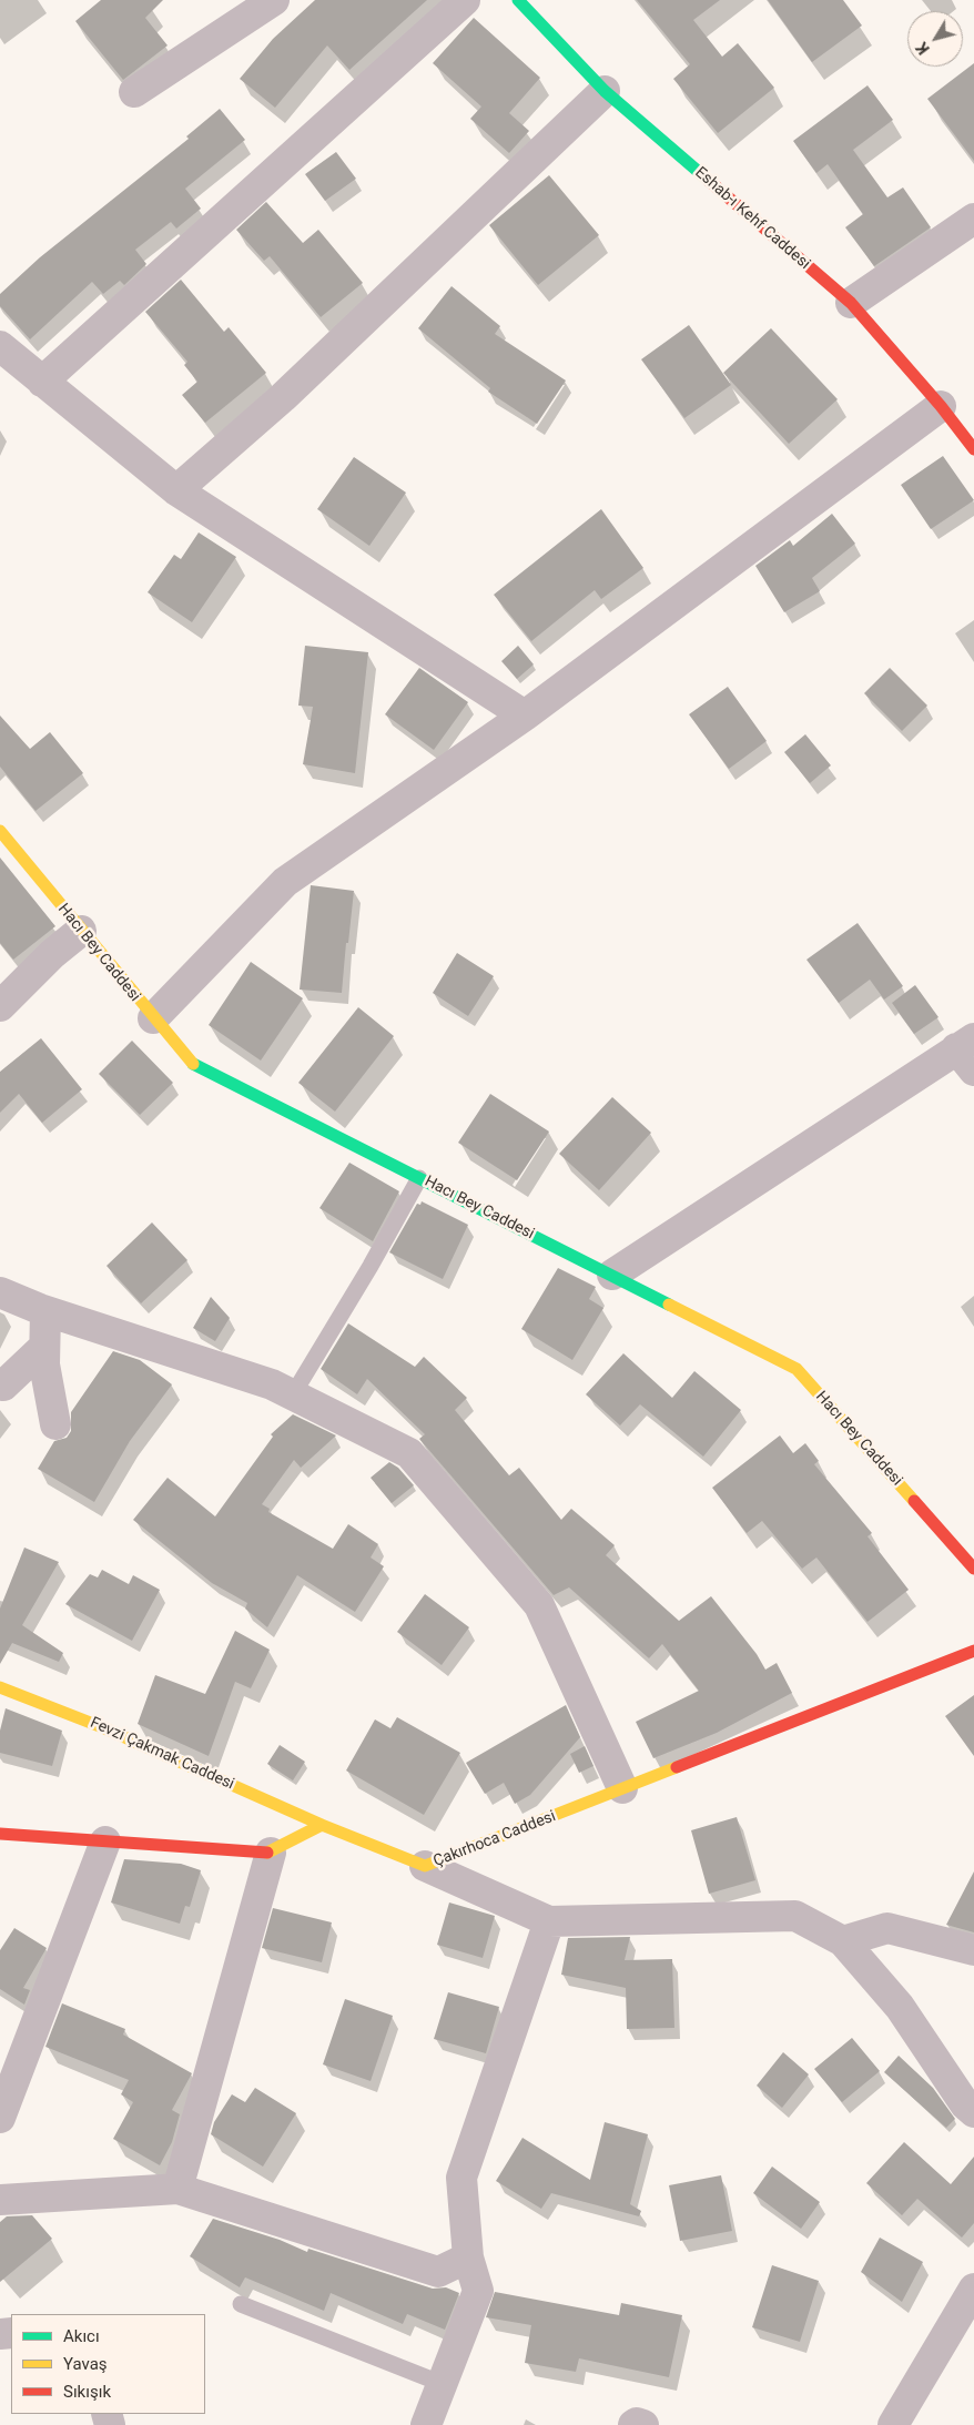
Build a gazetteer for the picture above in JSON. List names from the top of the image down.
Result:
{
  "streets": {
    "street": [
      "Eshab-ı Kehf Caddesi",
      "Hacı Bey Caddesi",
      "Fevzi Çakmak Caddesi",
      "Çakırhoca Caddesi"
    ]
  },
  "crossings": [
    ["Fevzi Çakmak Caddesi", "Çakırhoca Caddesi"]
  ],
  "legend": ["Akıcı", "Yavaş", "Sıkışık"],
  "north": "bottom left"
}
